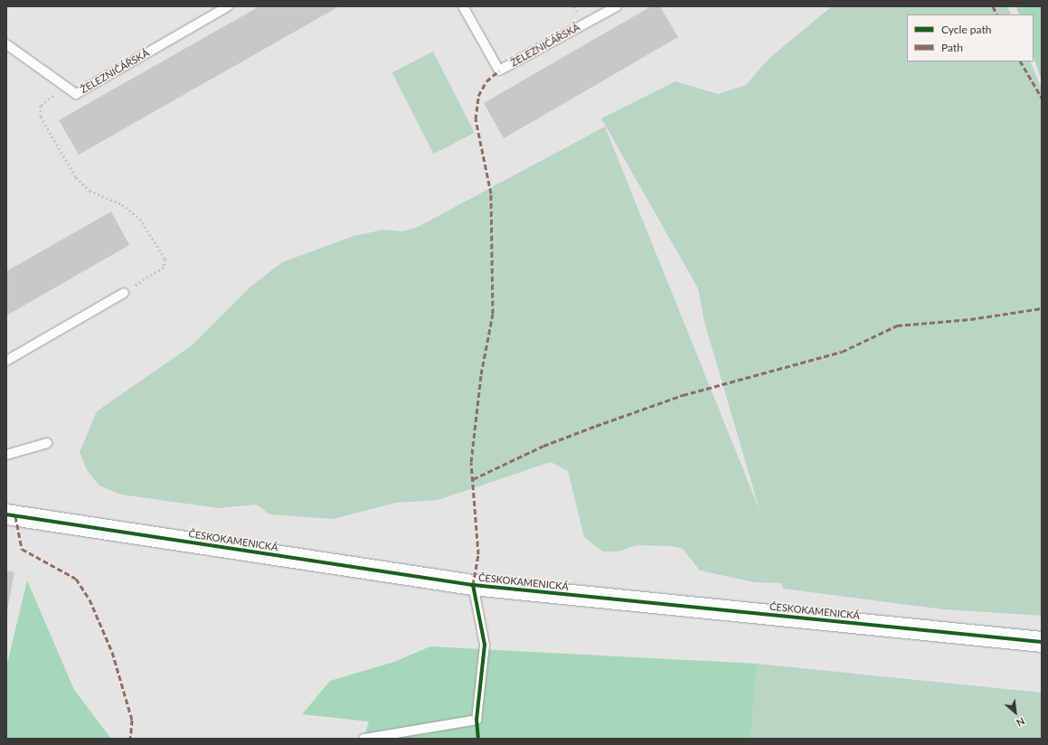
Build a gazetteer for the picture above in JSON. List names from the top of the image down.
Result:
{
  "streets": {
    "street": ["ČESKOKAMENICKÁ"],
    "lane": ["ŽELEZNIČÁŘSKÁ"]
  },
  "legend": ["Cycle path", "Path"],
  "north": "bottom right"
}
